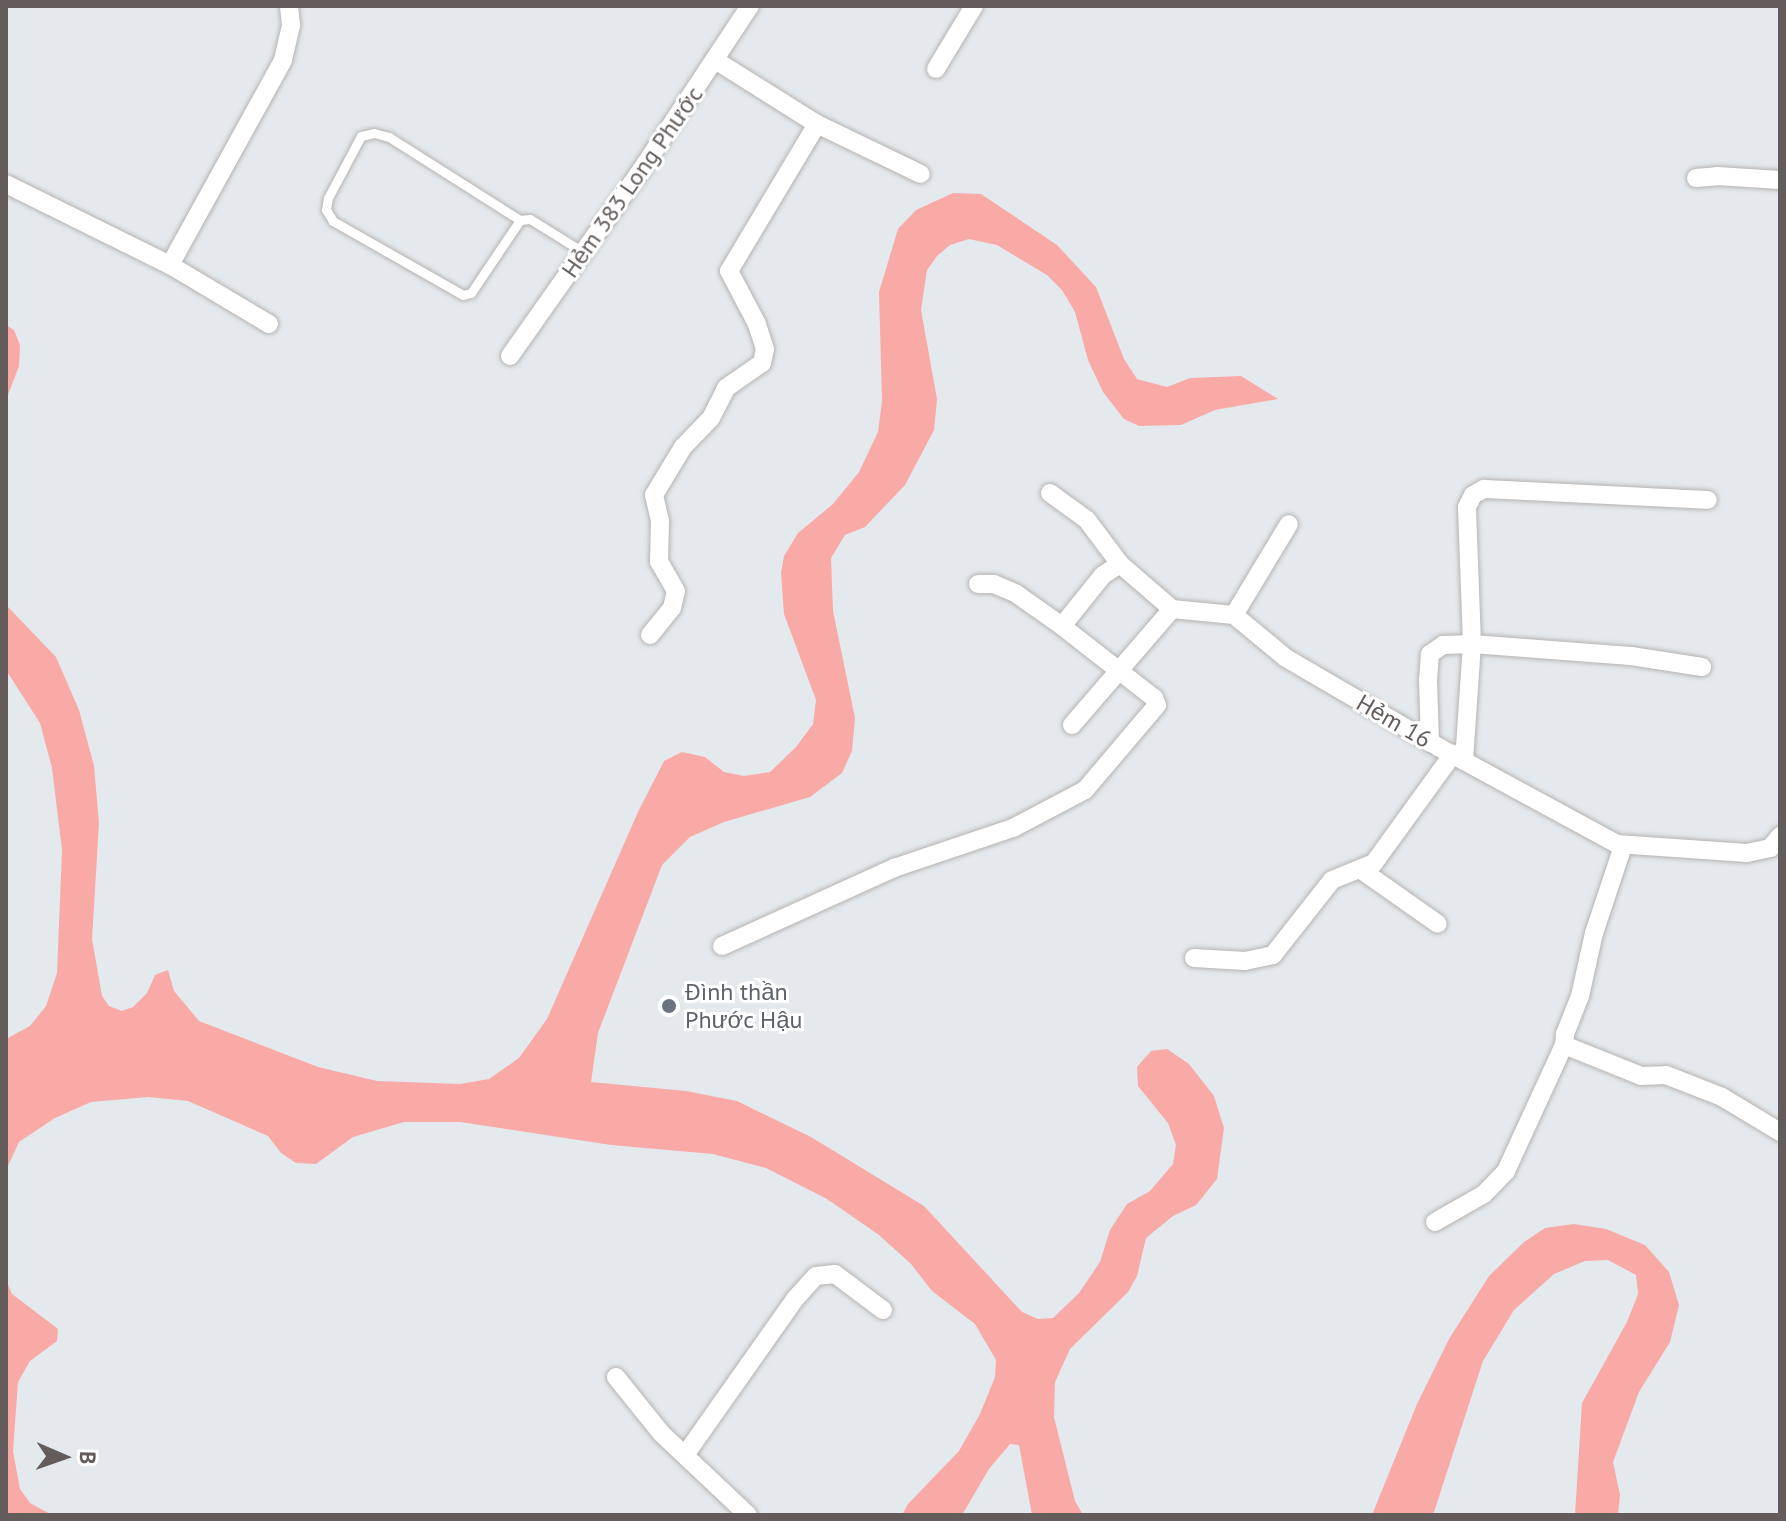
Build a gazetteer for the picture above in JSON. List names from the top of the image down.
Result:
{
  "streets": {
    "street": ["Hẻm 383 Long Phước", "Hẻm 16"]
  },
  "places": ["Đình thần Phước Hậu"],
  "north": "right"
}
